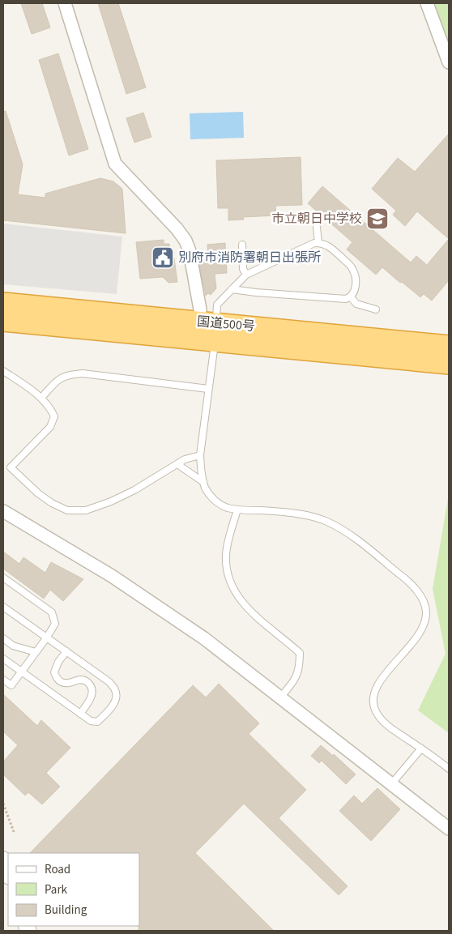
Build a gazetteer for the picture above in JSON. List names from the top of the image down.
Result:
{
  "streets": {
    "highway": ["国道500号"]
  },
  "places": {
    "school or university": ["市立朝日中学校"],
    "public building": ["別府市消防署朝日出張所"]
  },
  "legend": ["Road", "Park", "Building"]
}
